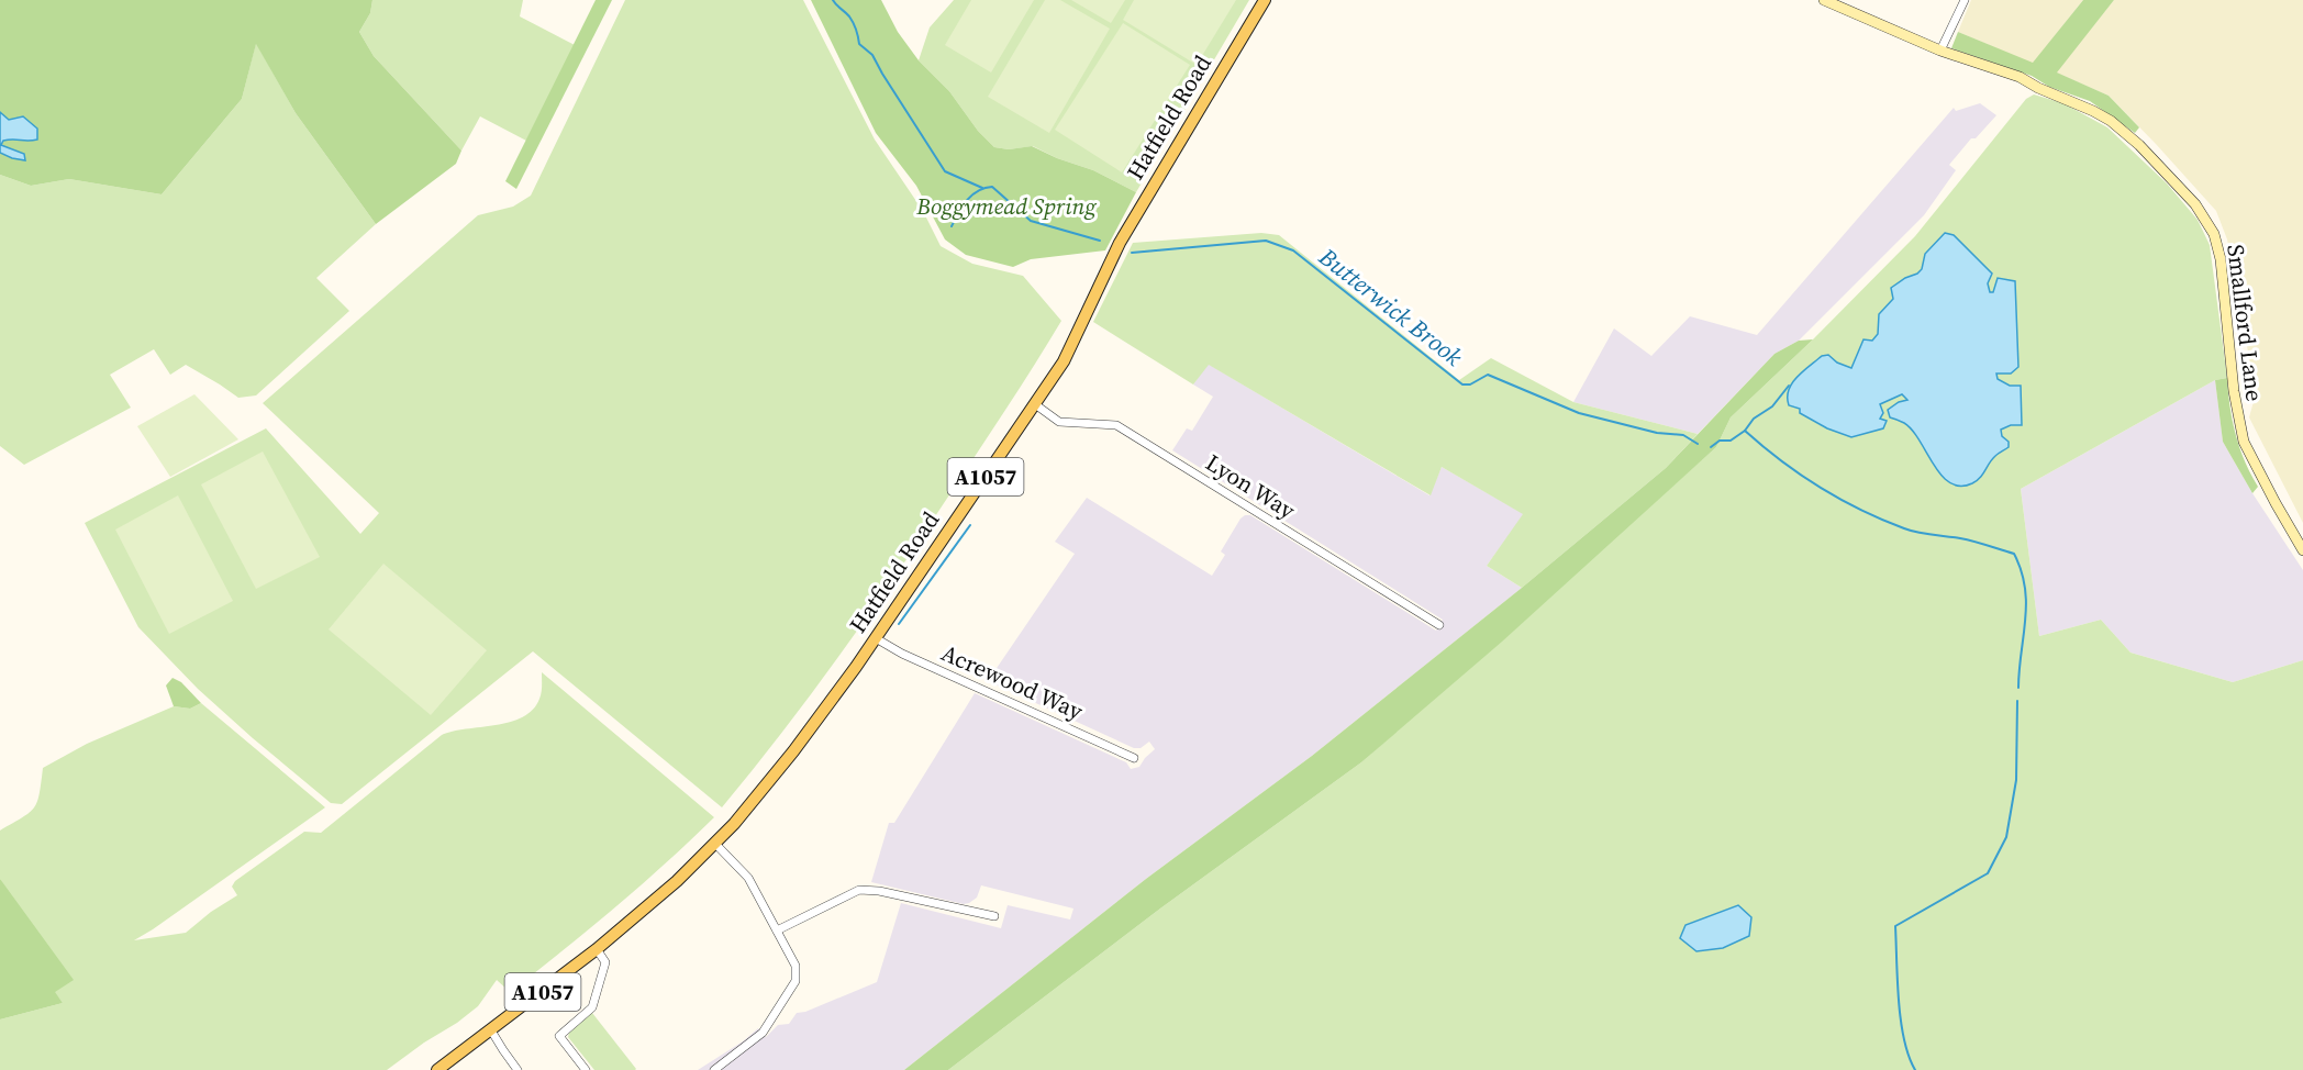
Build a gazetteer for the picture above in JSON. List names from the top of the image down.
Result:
{
  "streets": {
    "main road": ["Hatfield Road", "A1057"],
    "street": ["Smallford Lane", "Lyon Way", "Acrewood Way"]
  },
  "crossings": [
    ["Hatfield Road", "Lyon Way"],
    ["Hatfield Road", "Acrewood Way"]
  ],
  "water": ["Butterwick Brook"],
  "parks": ["Boggymead Spring"]
}
